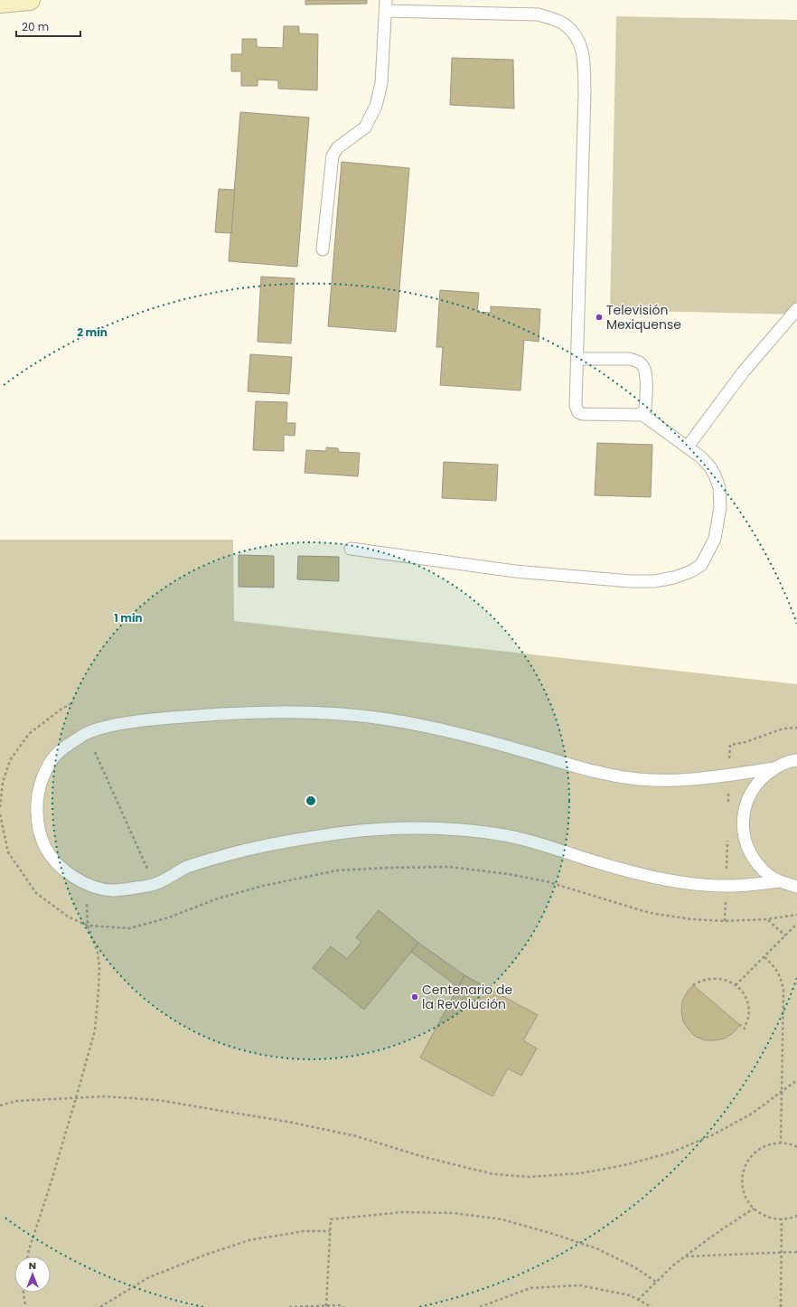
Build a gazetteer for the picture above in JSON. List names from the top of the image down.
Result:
{
  "places": ["Televisión Mexiquense", "Centenario de la Revolución"],
  "scale_bar": "20 m",
  "north": "top",
  "rings": ["2 min", "1 min"]
}
